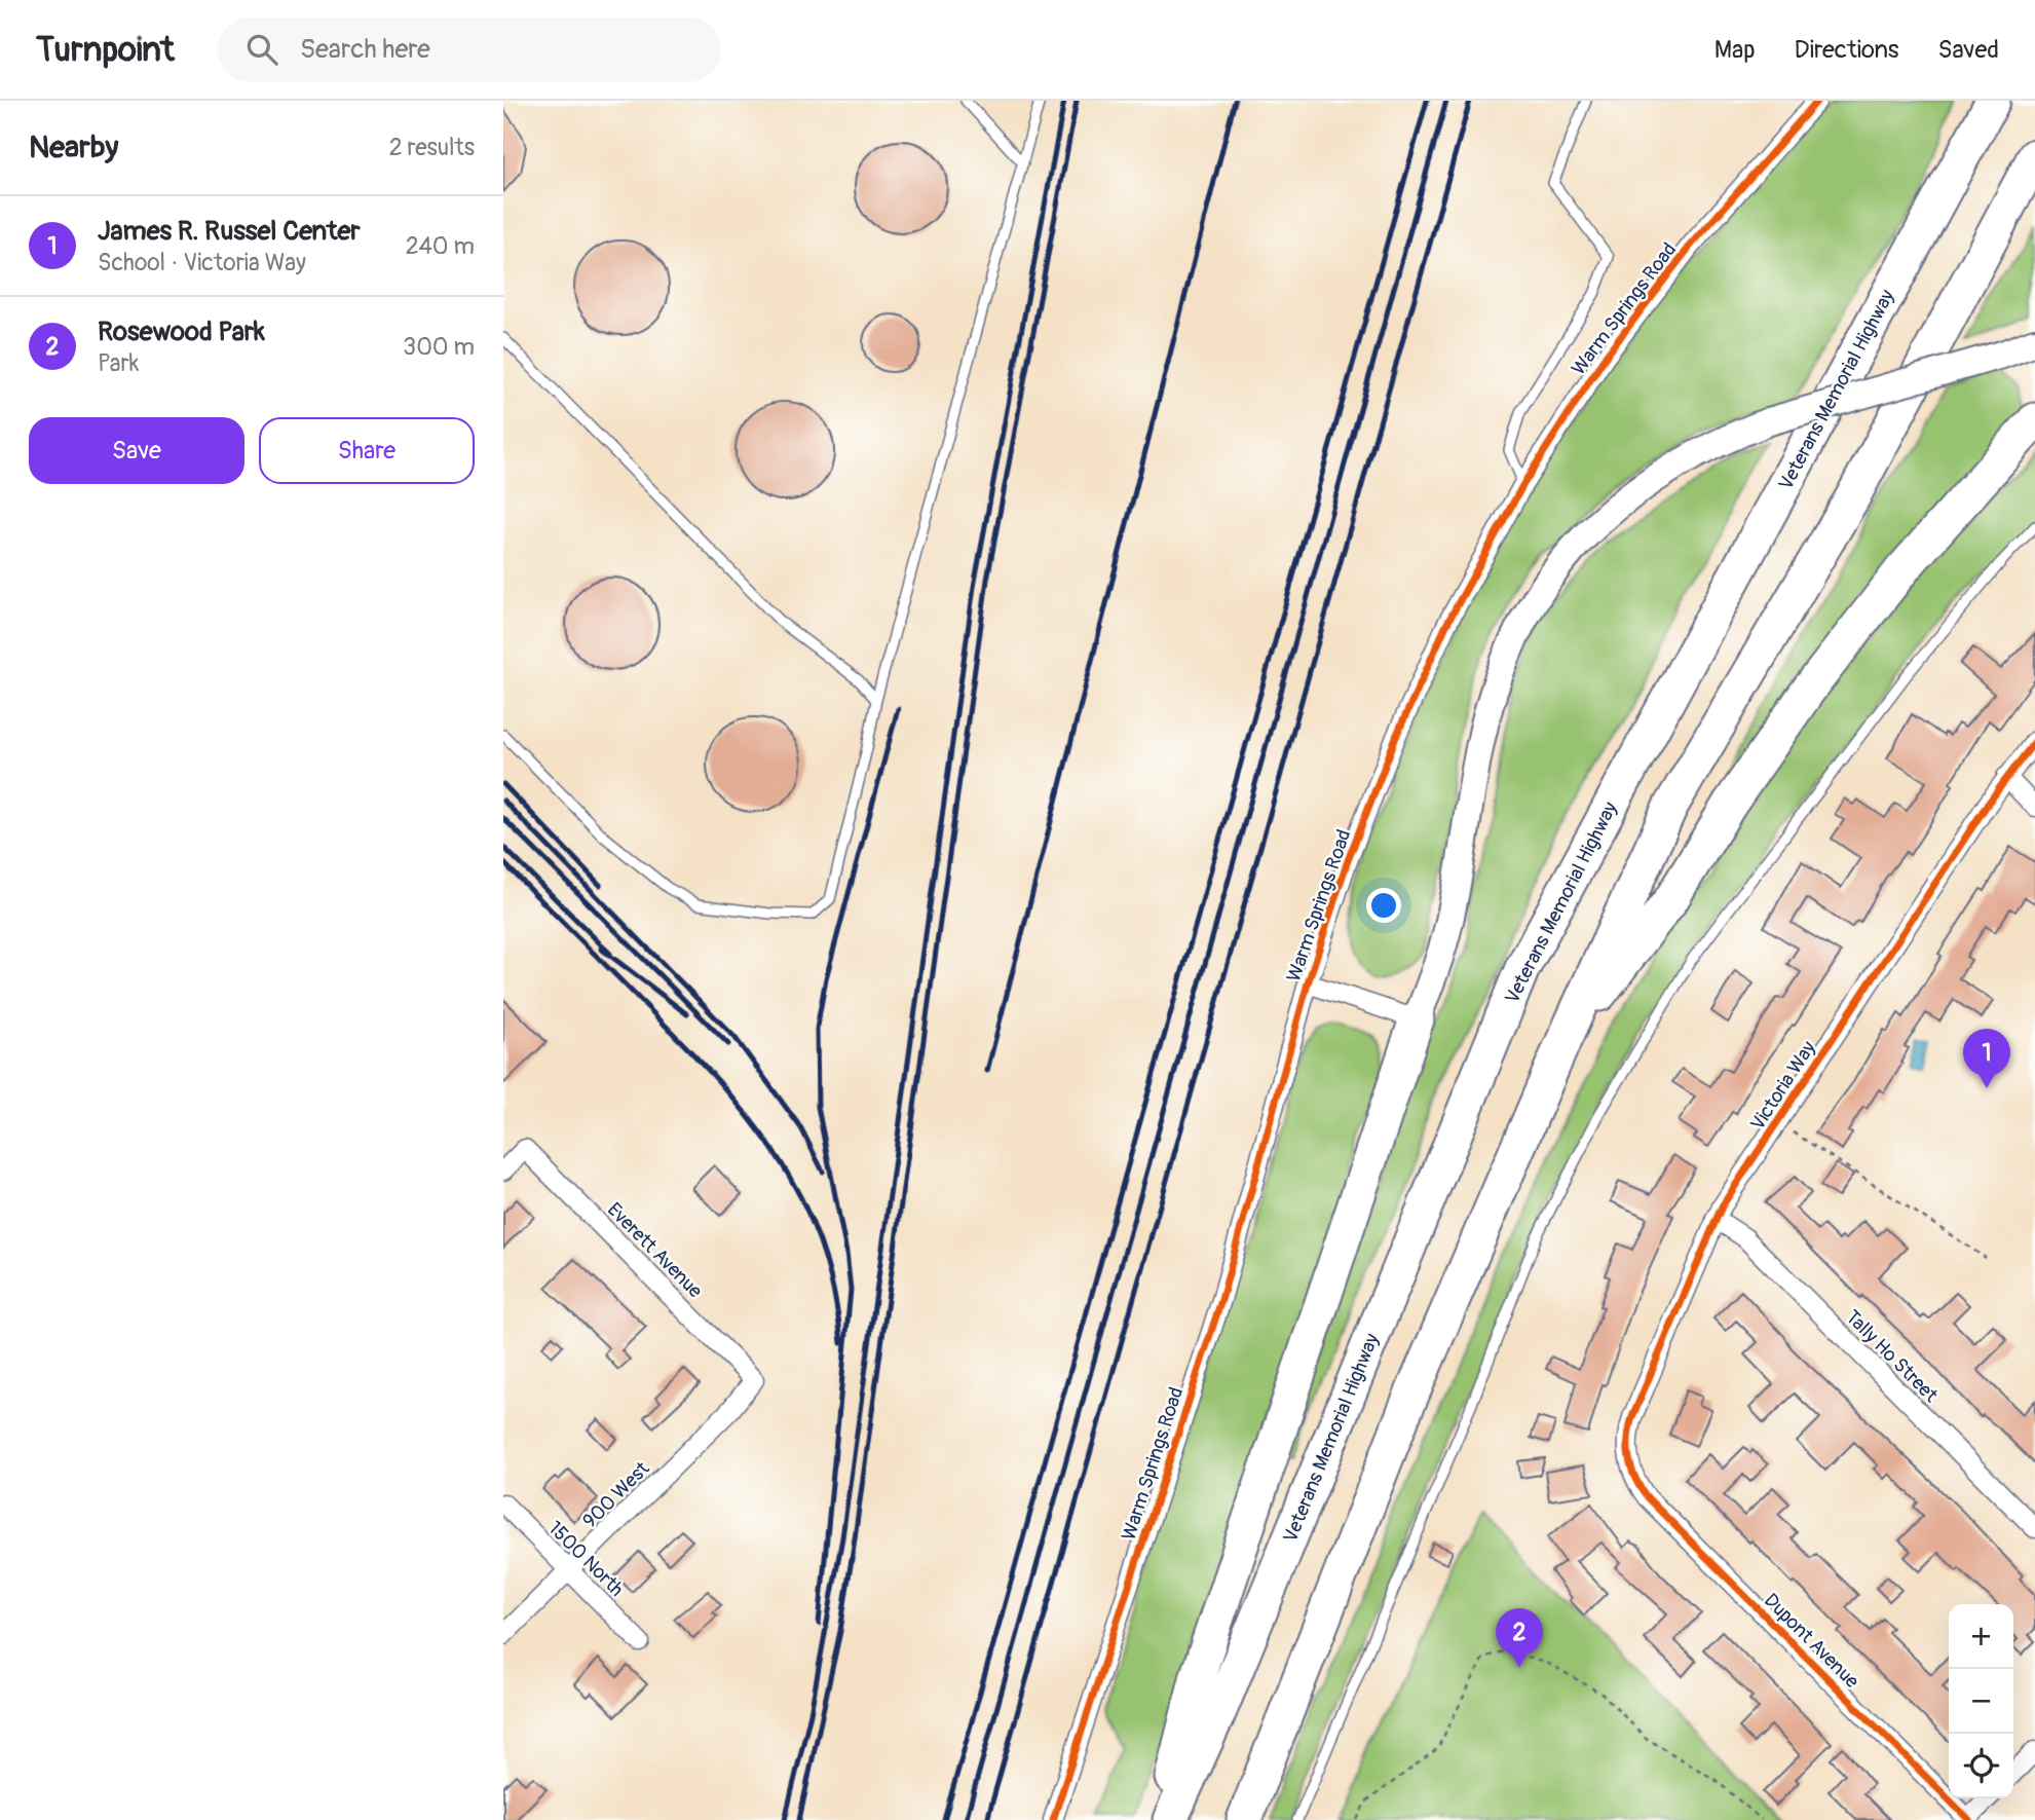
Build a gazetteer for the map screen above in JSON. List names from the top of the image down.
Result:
{
  "streets": {
    "highway": ["Veterans Memorial Highway"],
    "street": [
      "Warm Springs Road",
      "Victoria Way",
      "Everett Avenue",
      "Tally Ho Street",
      "900 West",
      "1500 North",
      "Dupont Avenue"
    ]
  },
  "crossings": [
    ["Victoria Way", "Tally Ho Street"],
    ["Victoria Way", "Dupont Avenue"],
    ["Everett Avenue", "900 West"],
    ["900 West", "1500 North"]
  ],
  "page": {
    "header": "Turnpoint",
    "search": "Search here",
    "nav": ["Map", "Directions", "Saved"],
    "heading": ["Nearby", "2 results"],
    "list": [
      {
        "mark": "1",
        "name": "James R. Russel Center",
        "note": "School · Victoria Way",
        "value": "240 m"
      },
      {
        "mark": "2",
        "name": "Rosewood Park",
        "note": "Park",
        "value": "300 m"
      }
    ],
    "buttons": ["Save", "Share"],
    "pins": ["1", "2"],
    "map_buttons": ["+", "−"]
  }
}
